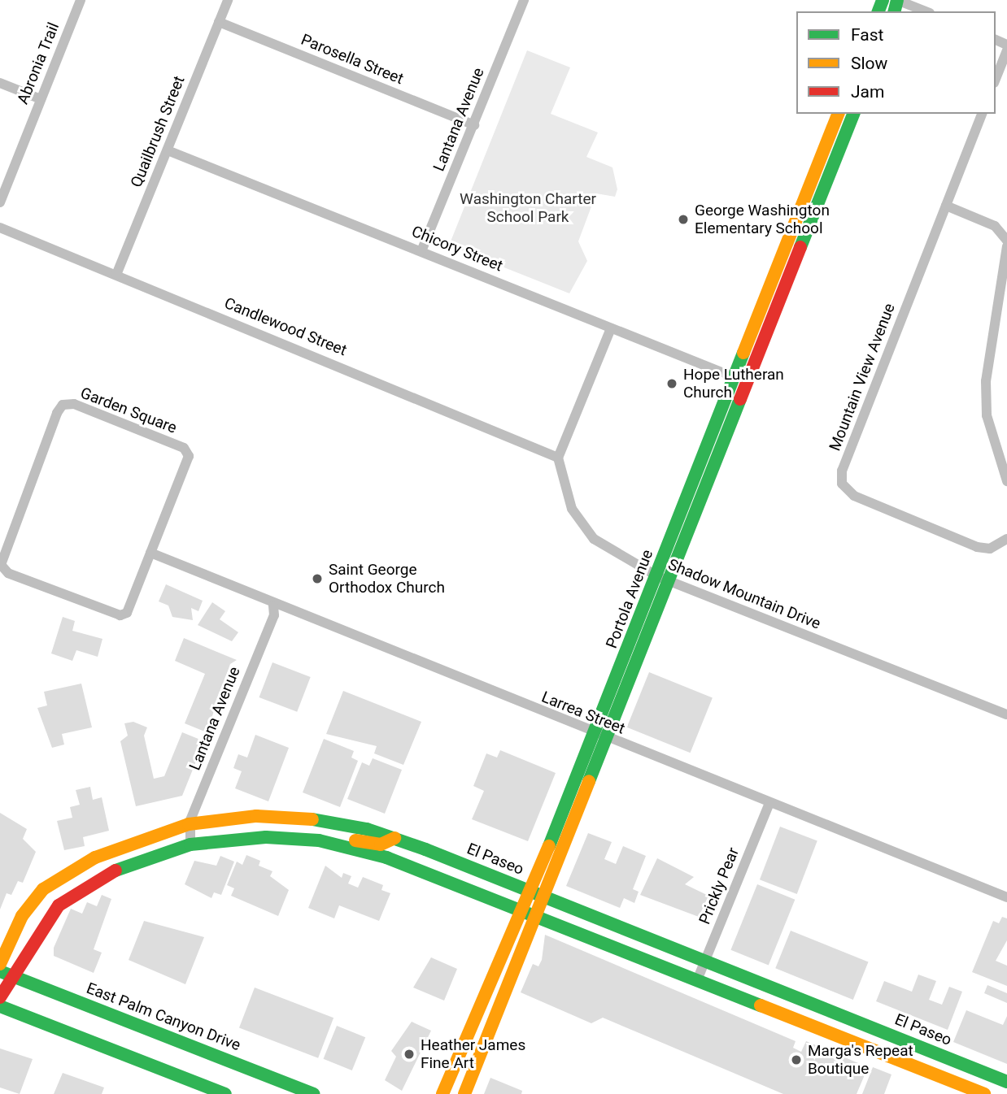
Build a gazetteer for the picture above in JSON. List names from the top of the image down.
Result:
{
  "streets": {
    "street": [
      "Parosella Street",
      "Abronia Trail",
      "Lantana Avenue",
      "Quailbrush Street",
      "Chicory Street",
      "Candlewood Street",
      "Mountain View Avenue",
      "Garden Square",
      "Shadow Mountain Drive",
      "Portola Avenue",
      "Larrea Street",
      "El Paseo",
      "Prickly Pear",
      "East Palm Canyon Drive"
    ]
  },
  "crossings": [
    ["Parosella Street", "Lantana Avenue"],
    ["Parosella Street", "Quailbrush Street"],
    ["Lantana Avenue", "Chicory Street"],
    ["Lantana Avenue", "Larrea Street"],
    ["Lantana Avenue", "El Paseo"],
    ["Quailbrush Street", "Chicory Street"],
    ["Quailbrush Street", "Candlewood Street"],
    ["Chicory Street", "Portola Avenue"],
    ["Candlewood Street", "Shadow Mountain Drive"],
    ["Garden Square", "Larrea Street"],
    ["Shadow Mountain Drive", "Portola Avenue"],
    ["Portola Avenue", "Larrea Street"],
    ["Portola Avenue", "El Paseo"],
    ["Larrea Street", "Prickly Pear"],
    ["El Paseo", "Prickly Pear"]
  ],
  "parks": ["Washington Charter School Park"],
  "places": [
    "George Washington Elementary School",
    "Hope Lutheran Church",
    "Saint George Orthodox Church",
    "Heather James Fine Art",
    "Marga's Repeat Boutique"
  ],
  "legend": ["Fast", "Slow", "Jam"]
}
